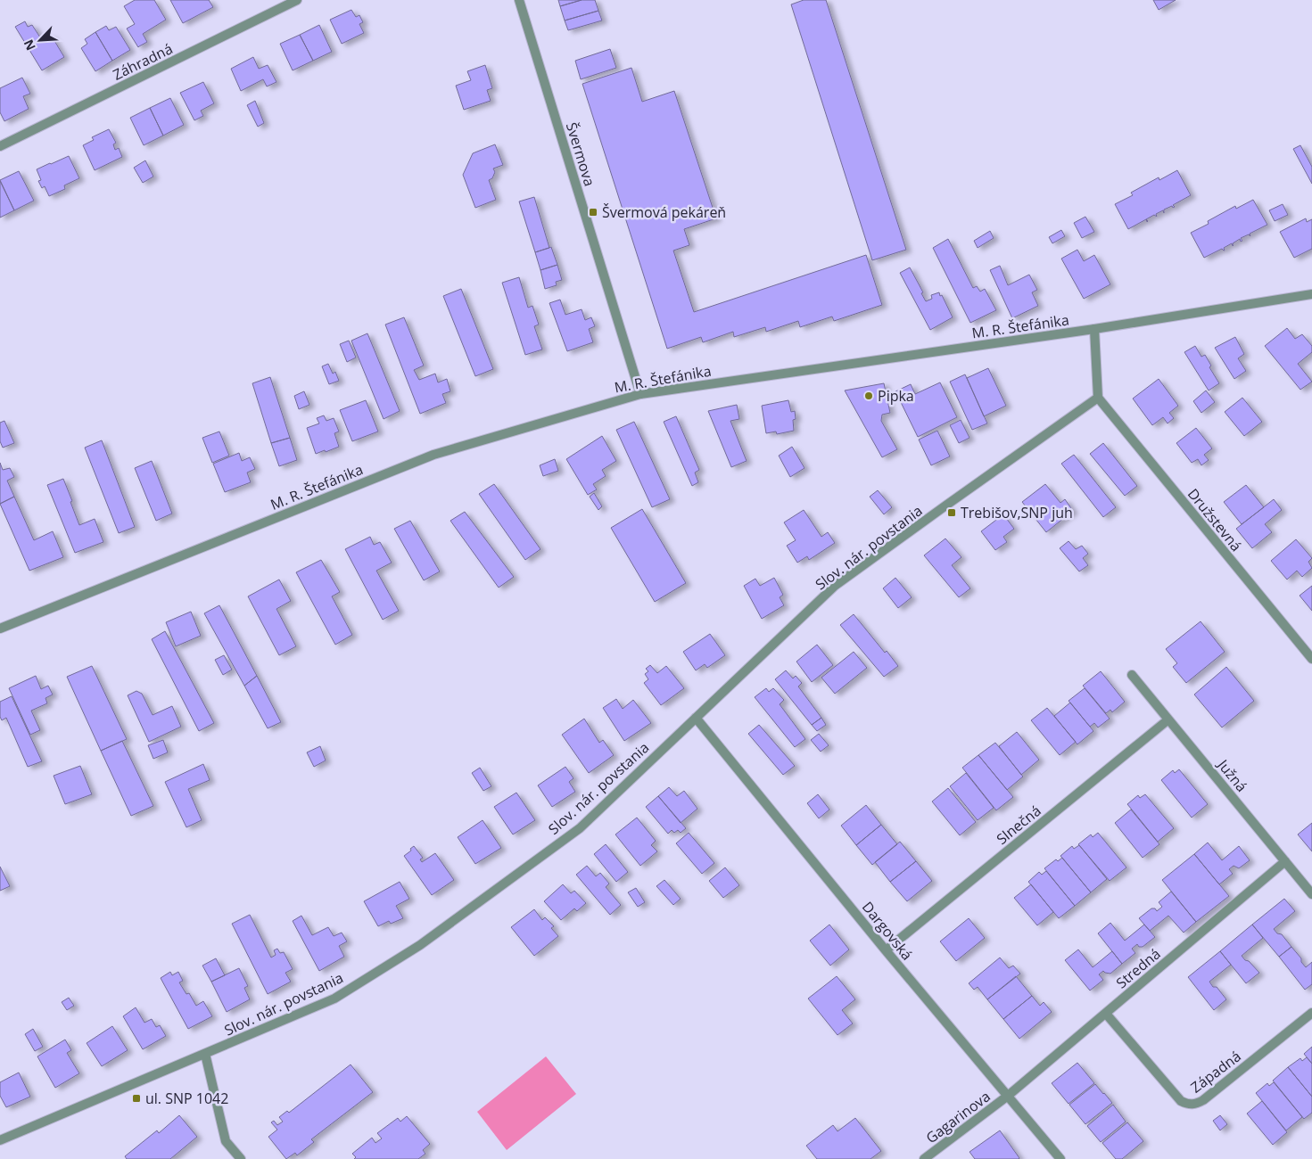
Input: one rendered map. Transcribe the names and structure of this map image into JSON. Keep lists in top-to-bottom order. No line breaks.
{"streets":{"street":["Záhradná","Švermova","M. R. Štefánika","Družstevná","Slov. nár. povstania","Južná","Slnečná","Dargovská","Stredná","Západná","Gagarinova"]},"crossings":[["Švermova","M. R. Štefánika"],["Družstevná","Slov. nár. povstania"],["Slov. nár. povstania","Dargovská"],["Južná","Slnečná"],["Južná","Stredná"],["Slnečná","Dargovská"],["Dargovská","Stredná"],["Dargovská","Gagarinova"],["Stredná","Západná"],["Stredná","Gagarinova"]],"places":{"transit":["Švermová pekáreň","Trebišov,SNP juh","ul. SNP 1042"],"other":["Pipka"]},"north":"bottom left"}
